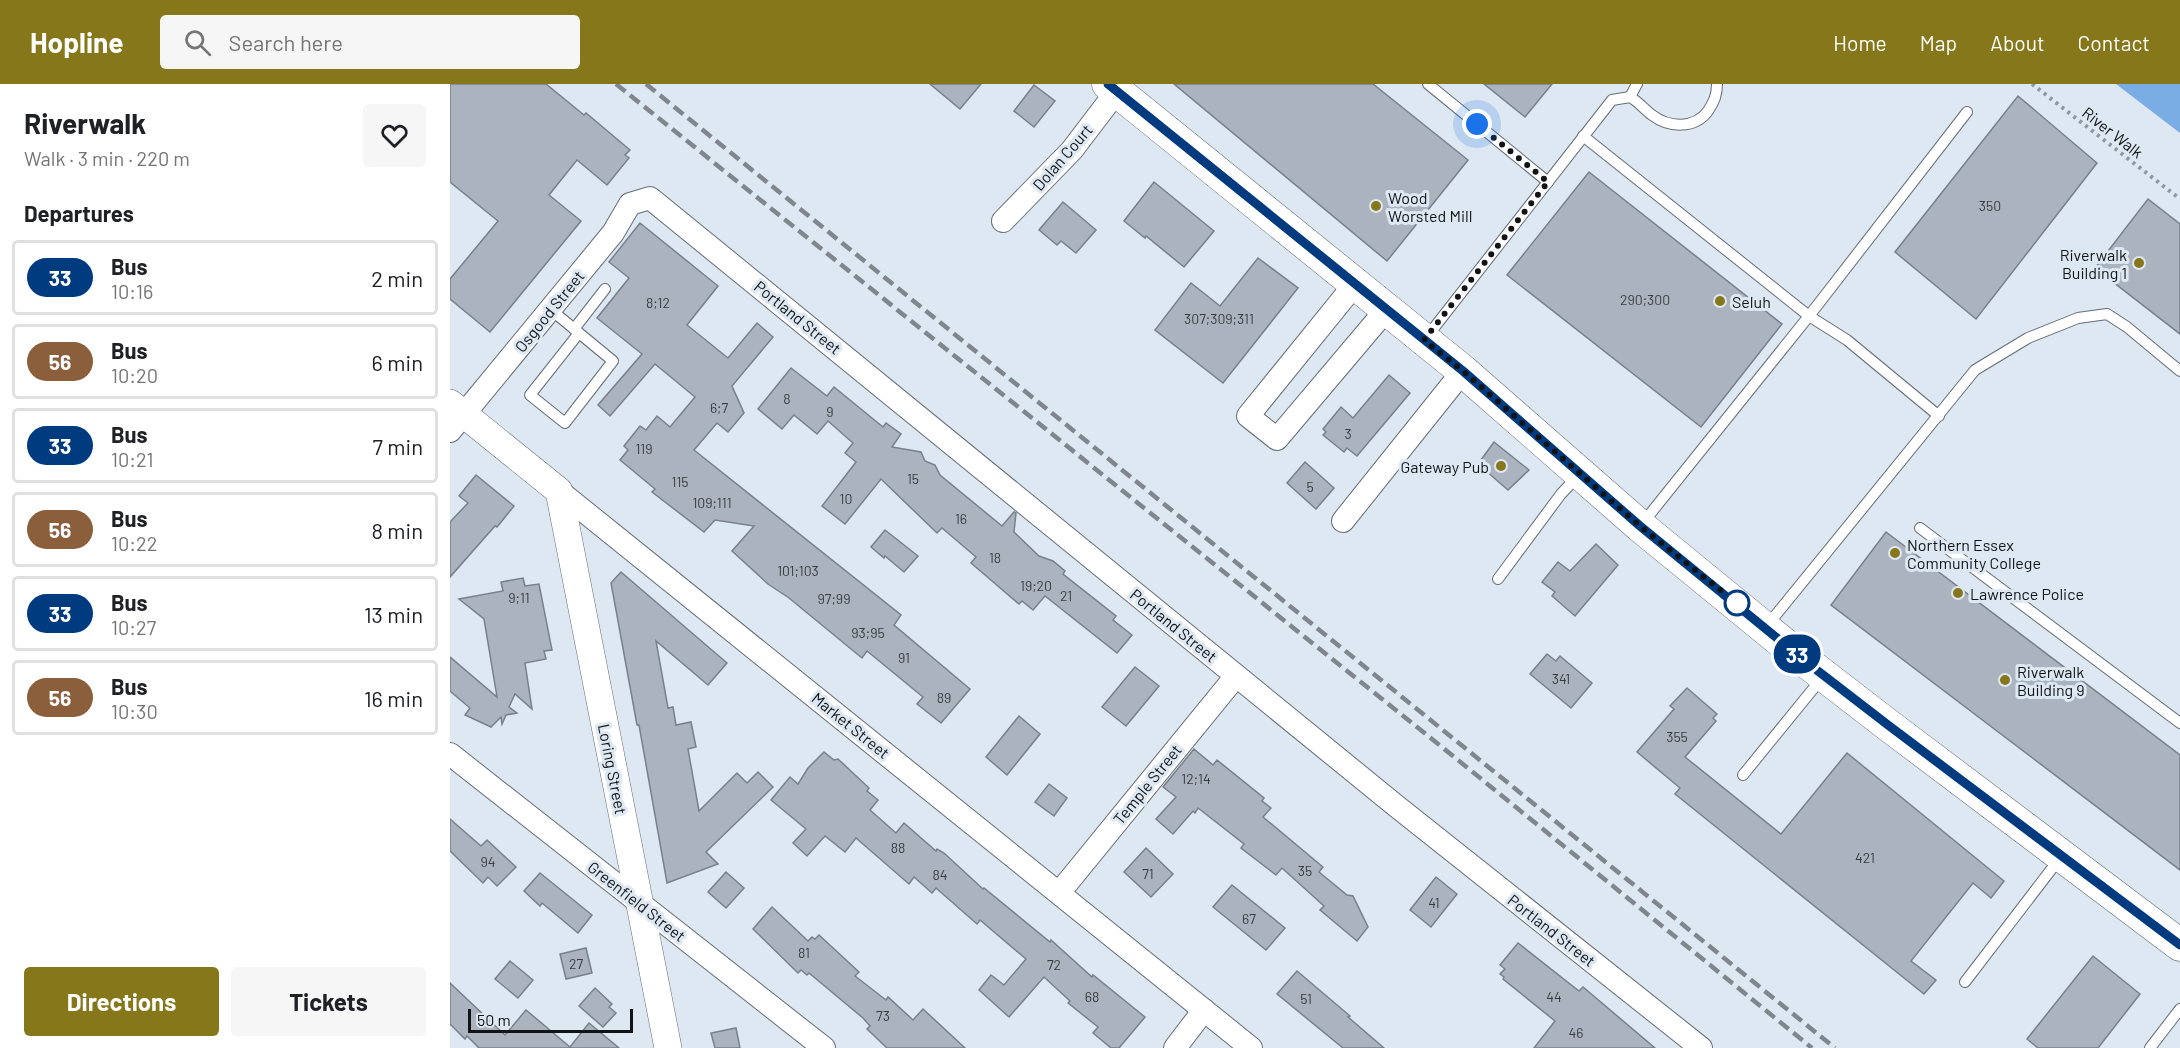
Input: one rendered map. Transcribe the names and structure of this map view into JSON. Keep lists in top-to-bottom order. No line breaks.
{"streets":{"street":["Dolan Court","Osgood Street","Portland Street","Market Street","Loring Street","Temple Street","Greenfield Street"],"path":["River Walk"]},"crossings":[["Osgood Street","Portland Street"],["Osgood Street","Market Street"],["Portland Street","Temple Street"],["Market Street","Loring Street"],["Market Street","Temple Street"],["Loring Street","Greenfield Street"]],"places":["Wood Worsted Mill","Riverwalk Building 1","Seluh","Gateway Pub","Northern Essex Community College","Lawrence Police","Riverwalk Building 9"],"lines":["bus line 33"],"house_numbers":["350","290;300","8;12","307;309;311","8","6;7","9","3","119","15","115","5","10","109;111","16","18","101;103","19;20","21","9;11","97;99","93;95","91","341","89","355","12;14","88","421","94","35","71","84","41","67","81","27","72","68","44","51","73","46"],"scale_bar":"50 m","page":{"header":"Hopline","search":"Search here","nav":["Home","Map","About","Contact"],"heading":[["Riverwalk","Walk · 3 min · 220 m"],"Departures"],"on_map":"33","list":[{"mark":"33","name":"Bus","note":"10:16","value":"2 min"},{"mark":"56","name":"Bus","note":"10:20","value":"6 min"},{"mark":"33","name":"Bus","note":"10:21","value":"7 min"},{"mark":"56","name":"Bus","note":"10:22","value":"8 min"},{"mark":"33","name":"Bus","note":"10:27","value":"13 min"},{"mark":"56","name":"Bus","note":"10:30","value":"16 min"}],"buttons":["Directions","Tickets"],"scale":"50 m"}}
